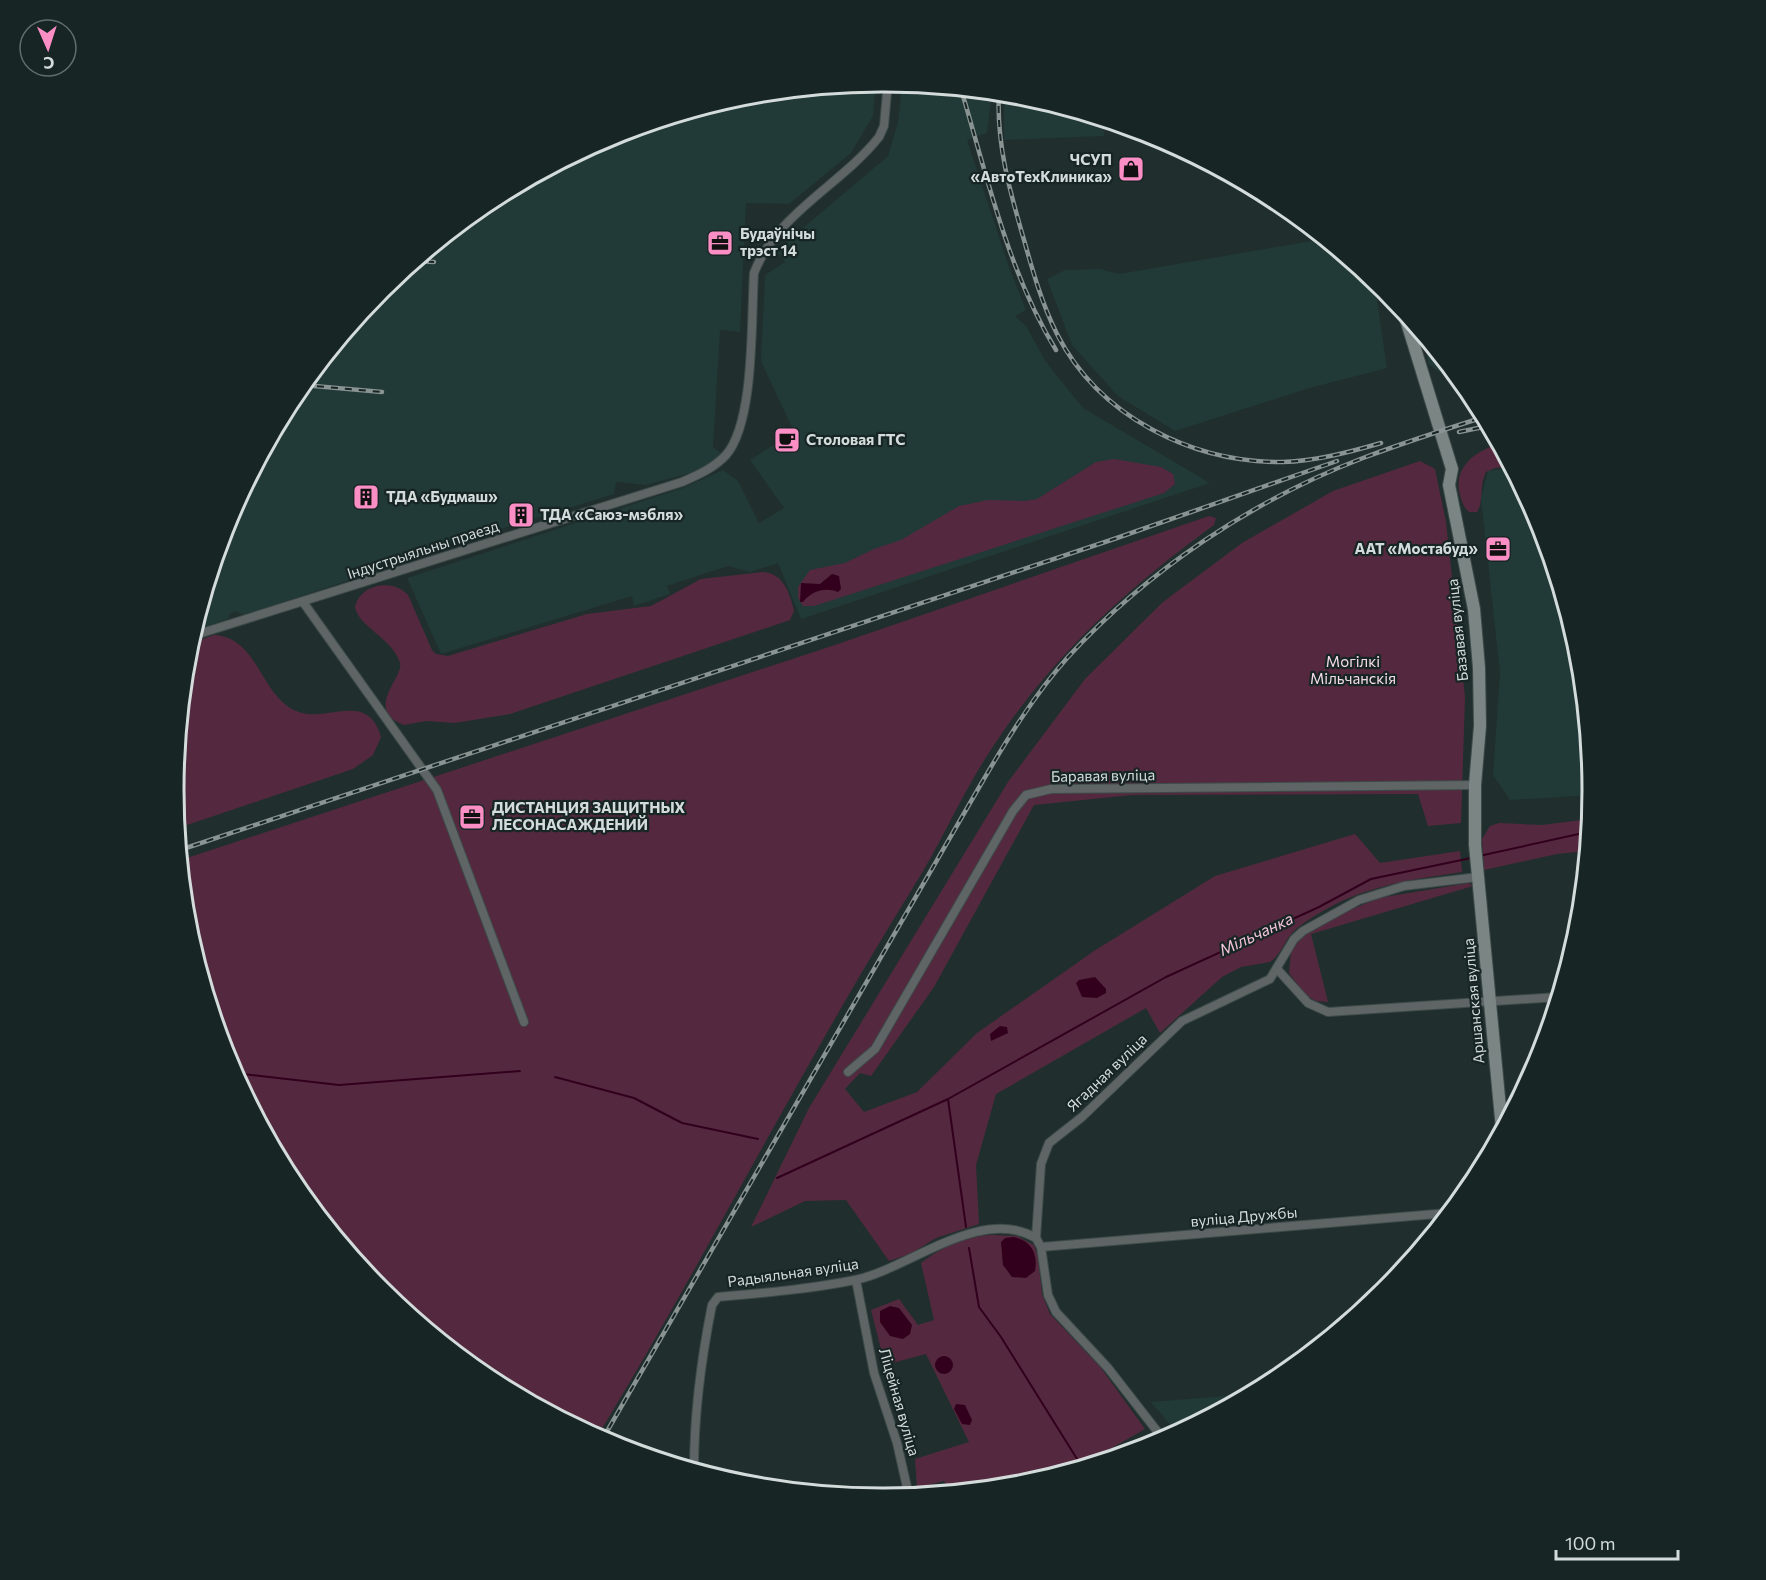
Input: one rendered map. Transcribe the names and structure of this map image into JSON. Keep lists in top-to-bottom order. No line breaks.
{"streets":{"street":["Індустрыяльны праезд","Базавая вуліца","Баравая вуліца","Аршанская вуліца","Ягадная вуліца","вуліца Дружбы","Радыяльная вуліца","Ліцейная вуліца"]},"crossings":[["Базавая вуліца","Баравая вуліца"],["Базавая вуліца","Аршанская вуліца"],["Аршанская вуліца","Ягадная вуліца"],["Ягадная вуліца","Радыяльная вуліца"],["Радыяльная вуліца","Ліцейная вуліца"]],"water":["Мільчанка"],"parks":["Могілкі Мільчанскія"],"places":{"shop":["ЧСУП «АвтоТехКлиника»"],"office":["Будаўнічы трэст 14","ААТ «Мостабуд»","ДИСТАНЦИЯ ЗАЩИТНЫХ ЛЕСОНАСАЖДЕНИЙ"],"cafe":["Столовая ГТС"],"building":["ТДА «Будмаш»","ТДА «Саюз-мэбля»"]},"scale_bar":"100 m","north":"bottom"}
